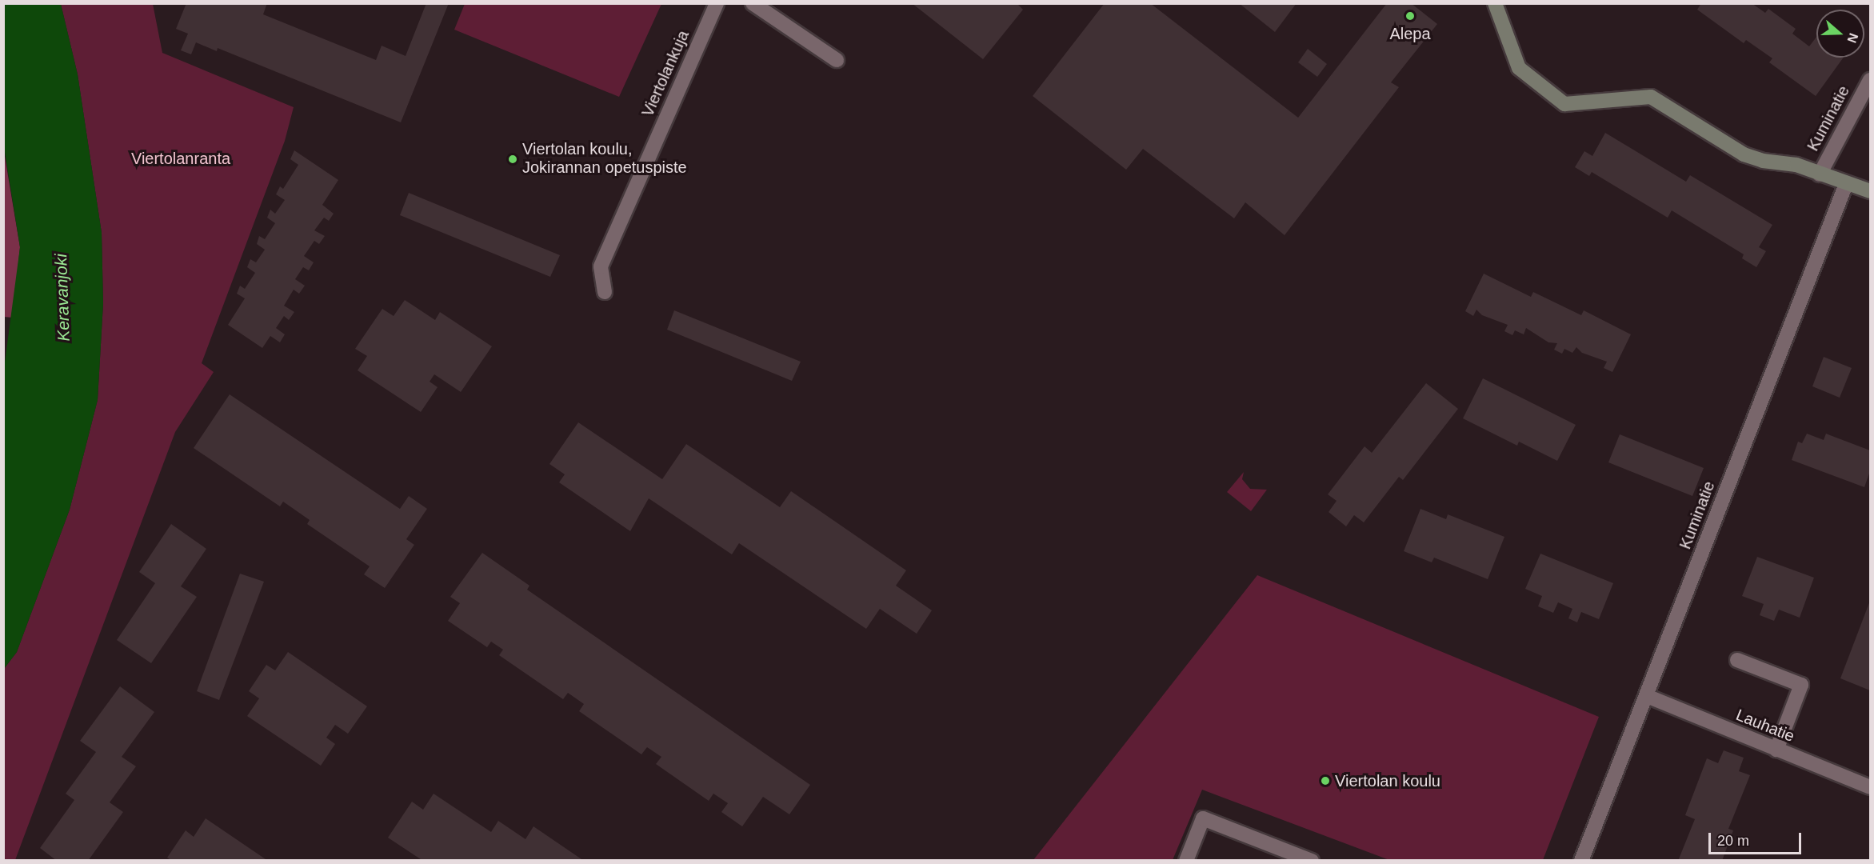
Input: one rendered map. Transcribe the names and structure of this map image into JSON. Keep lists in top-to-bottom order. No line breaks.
{"streets":{"street":["Viertolankuja","Kuminatie","Lauhatie"]},"crossings":[["Kuminatie","Lauhatie"]],"water":["Keravanjoki"],"parks":["Viertolanranta"],"places":["Alepa","Viertolan koulu, Jokirannan opetuspiste","Viertolan koulu"],"scale_bar":"20 m","north":"right"}
